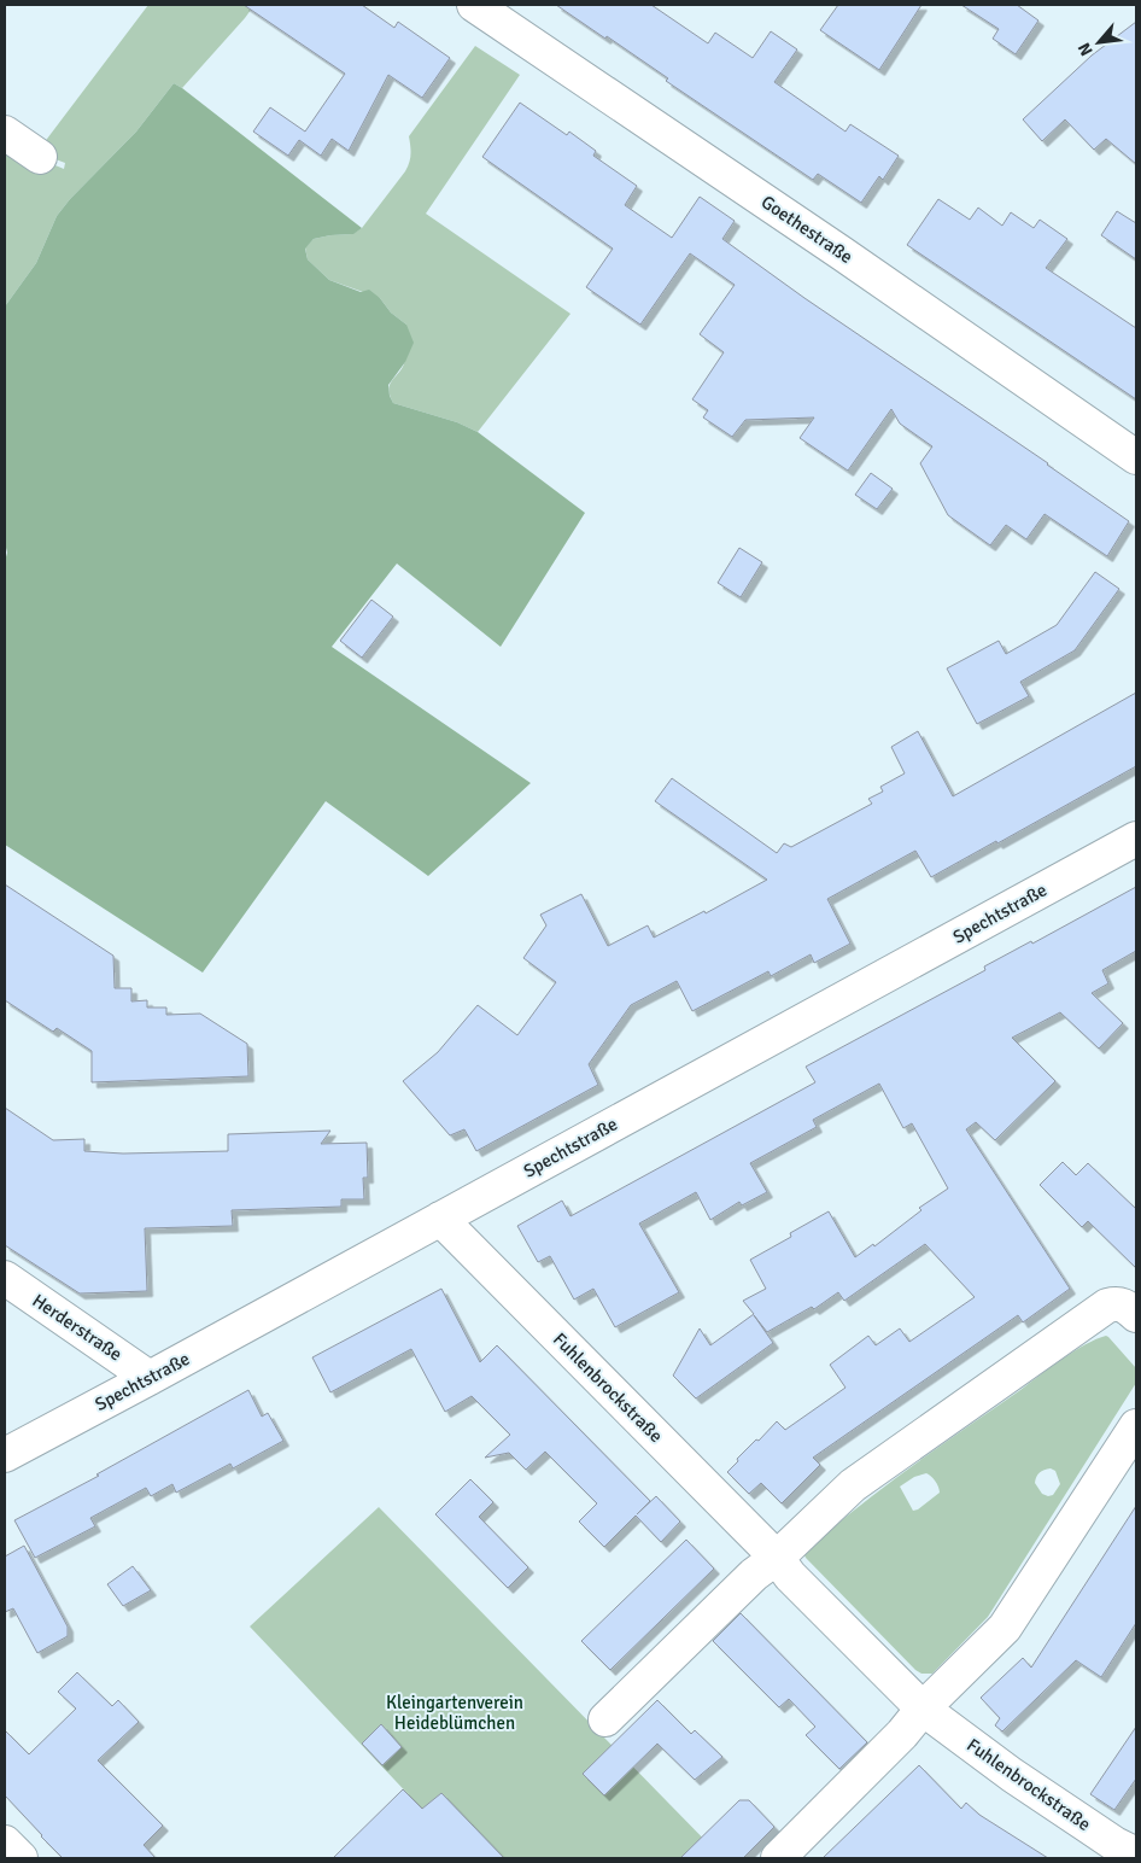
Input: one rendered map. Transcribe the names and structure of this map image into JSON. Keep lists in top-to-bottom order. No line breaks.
{"streets":{"street":["Goethestraße","Spechtstraße","Herderstraße","Fuhlenbrockstraße"]},"crossings":[["Spechtstraße","Herderstraße"],["Spechtstraße","Fuhlenbrockstraße"]],"parks":["Kleingartenverein Heideblümchen"],"north":"bottom left"}
